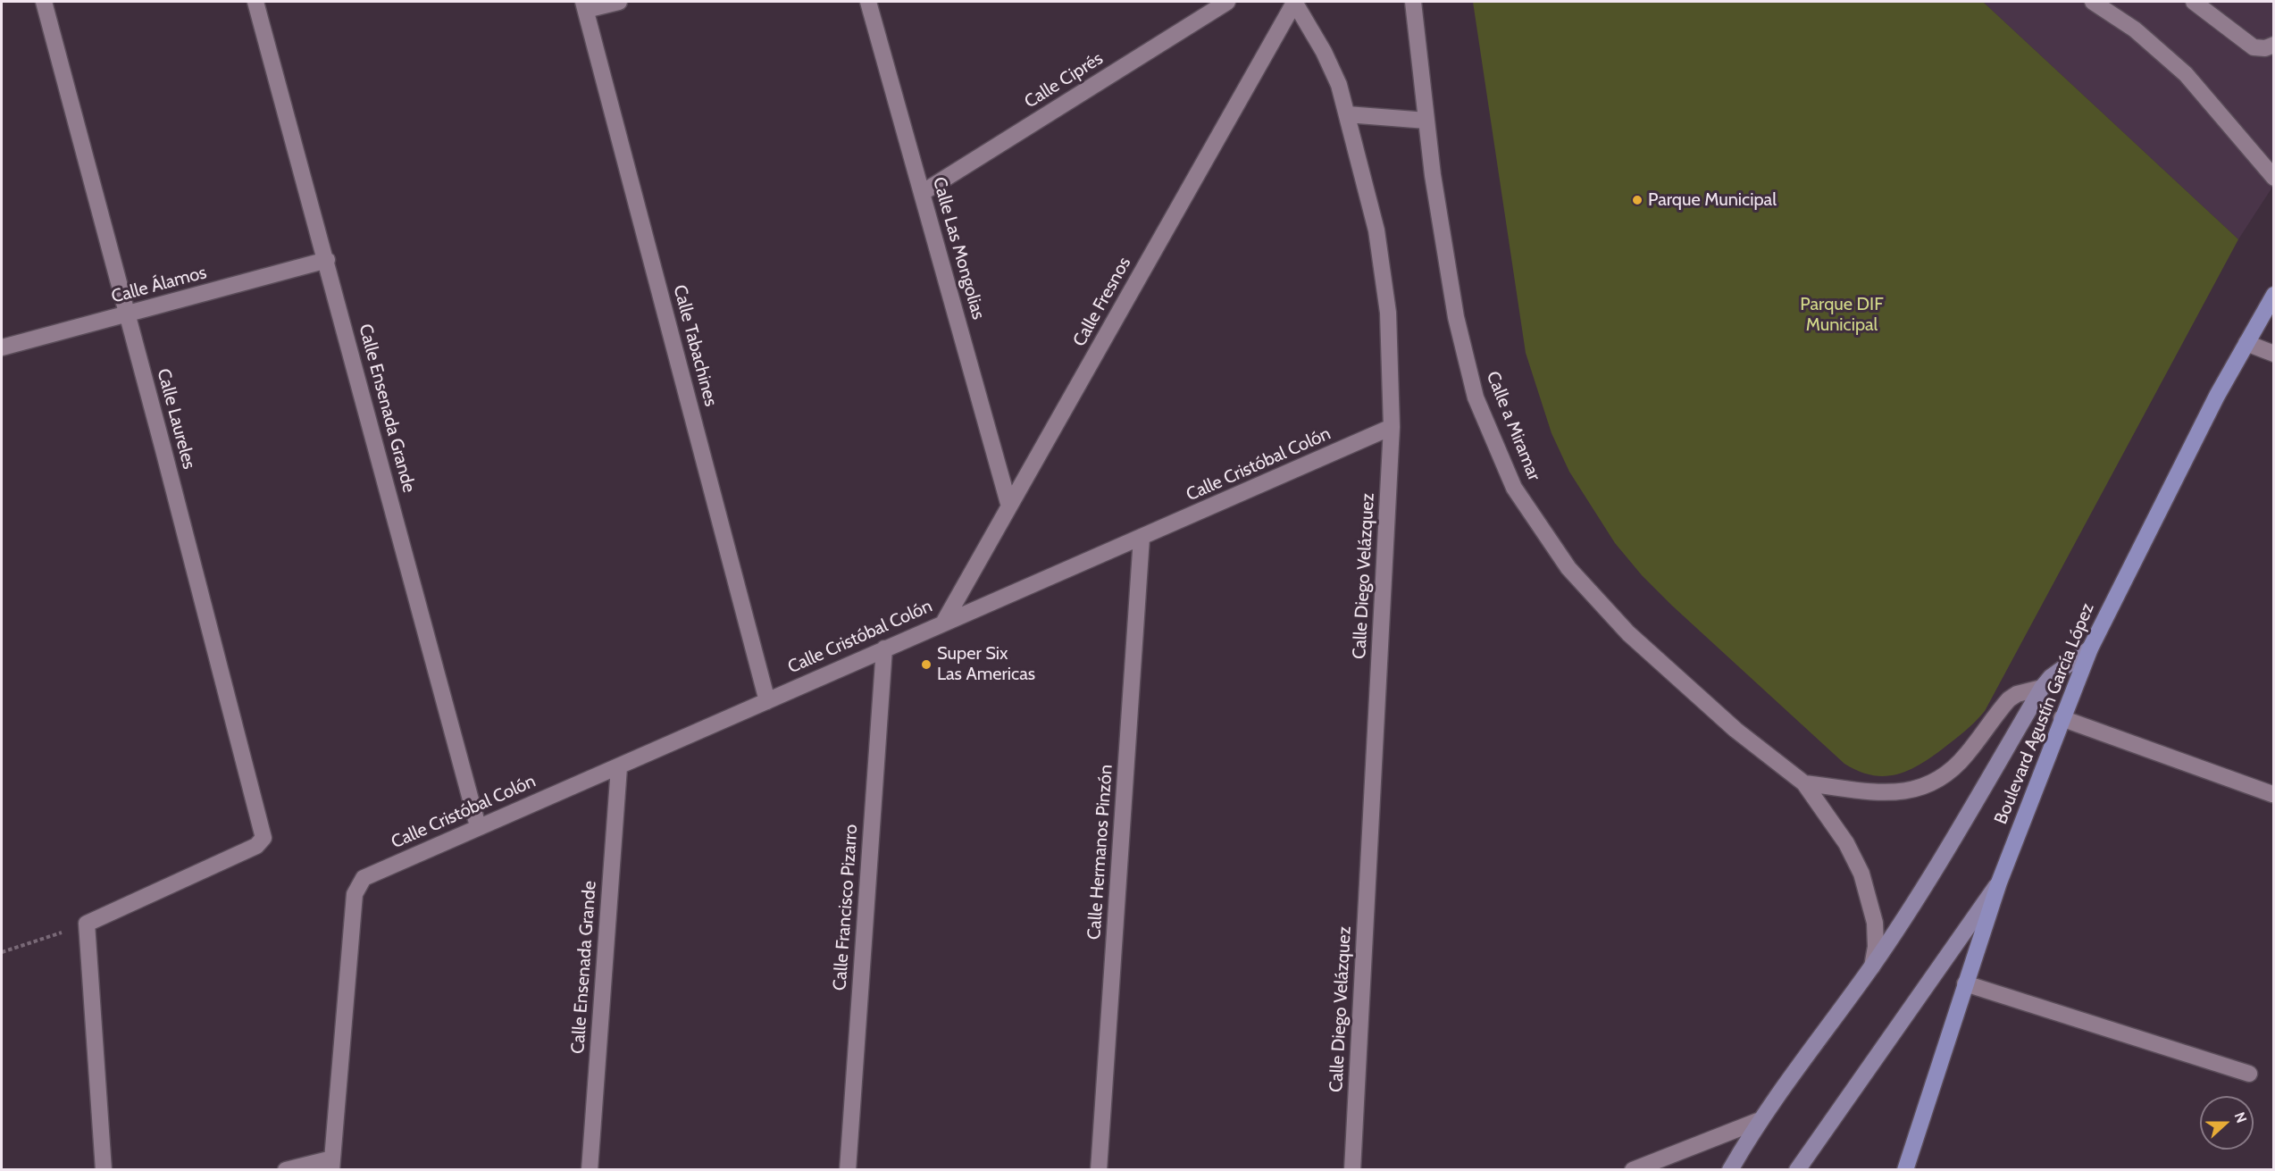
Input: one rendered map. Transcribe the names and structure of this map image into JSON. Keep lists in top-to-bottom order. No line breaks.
{"streets":{"main road":["Boulevard Agustín García López"],"street":["Calle Ciprés","Calle Las Mongolias","Calle Álamos","Calle Fresnos","Calle Tabachines","Calle Ensenada Grande","Calle Laureles","Calle a Miramar","Calle Cristóbal Colón","Calle Diego Velázquez","Calle Hermanos Pinzón","Calle Francisco Pizarro"]},"crossings":[["Calle Ciprés","Calle Las Mongolias"],["Calle Las Mongolias","Calle Fresnos"],["Calle Álamos","Calle Ensenada Grande"],["Calle Álamos","Calle Laureles"],["Calle Fresnos","Calle Cristóbal Colón"],["Calle Fresnos","Calle Diego Velázquez"],["Calle Tabachines","Calle Cristóbal Colón"],["Calle Ensenada Grande","Calle Cristóbal Colón"],["Calle Cristóbal Colón","Calle Diego Velázquez"],["Calle Cristóbal Colón","Calle Hermanos Pinzón"],["Calle Cristóbal Colón","Calle Francisco Pizarro"]],"parks":["Parque DIF Municipal"],"places":["Parque Municipal","Super Six Las Americas"],"north":"right"}
